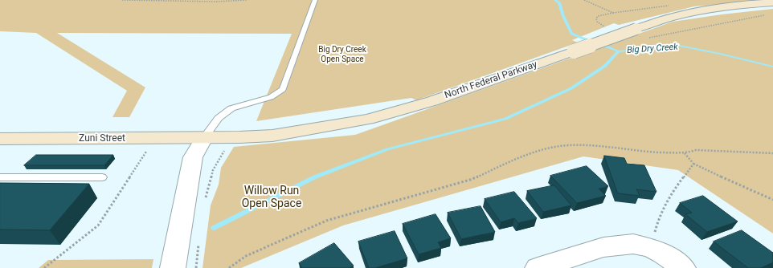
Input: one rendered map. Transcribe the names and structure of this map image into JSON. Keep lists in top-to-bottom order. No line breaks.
{"streets":{"main road":["North Federal Parkway","Zuni Street"]},"crossings":[["North Federal Parkway","Zuni Street"]],"water":["Big Dry Creek"],"parks":["Big Dry Creek Open Space","Willow Run Open Space"]}
